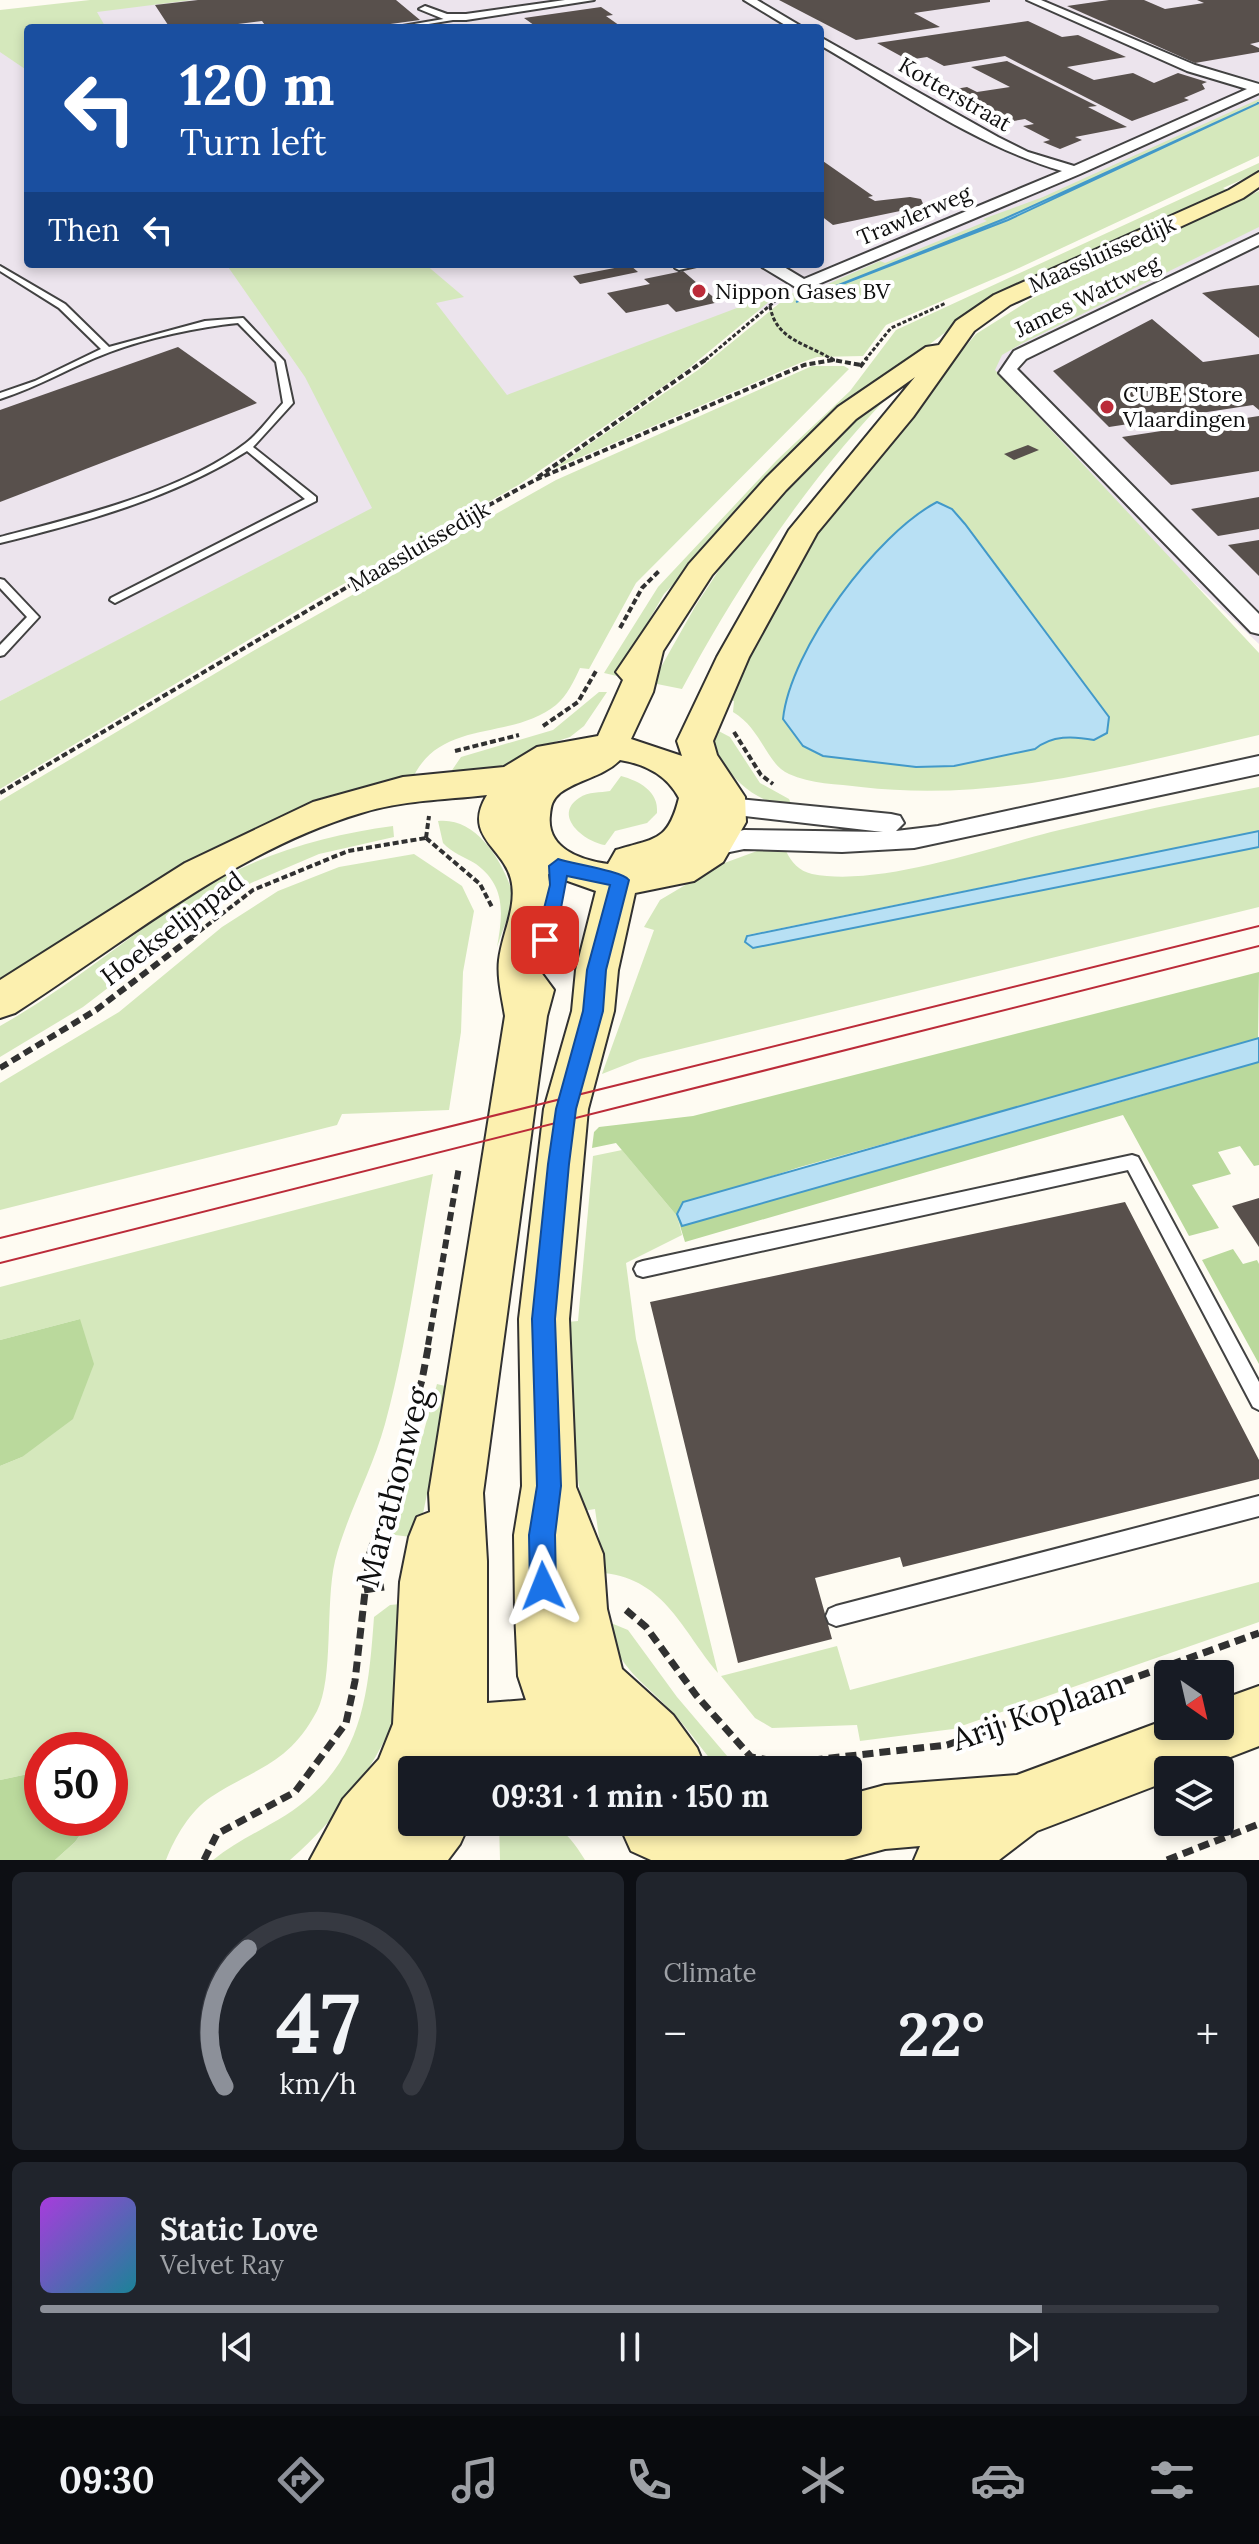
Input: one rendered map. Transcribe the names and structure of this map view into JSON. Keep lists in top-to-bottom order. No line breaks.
{"streets":{"street":["Kotterstraat","Trawlerweg","Maassluissedijk","James Wattweg","Marathonweg"],"path":["Hoekselijnpad","Arij Koplaan"]},"crossings":[["Kotterstraat","Trawlerweg"]],"places":["Nippon Gases BV","CUBE Store Vlaardingen"],"north":"bottom right","page":{"turn":["120 m","Turn left"],"then":"Then","limit":"50","trip":"09:31 · 1 min · 150 m","tile":"Climate","heat":["−","22°","+"],"song":["Static Love","Velvet Ray"],"tabs":"09:30","gauge":["47","km/h"]}}
